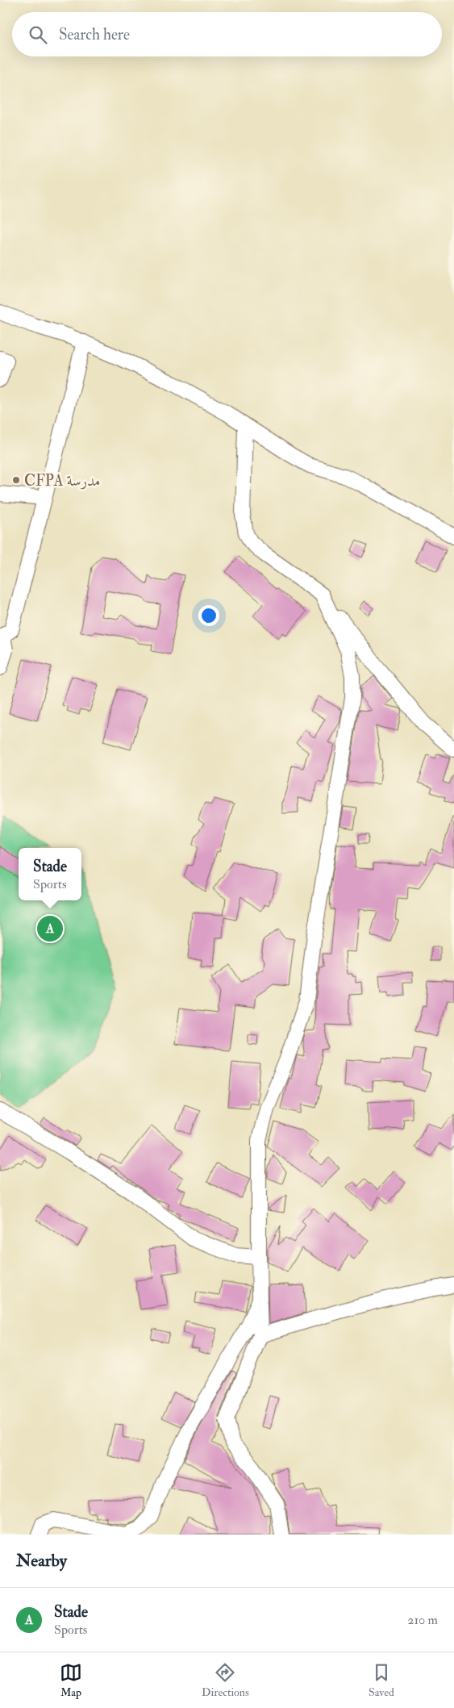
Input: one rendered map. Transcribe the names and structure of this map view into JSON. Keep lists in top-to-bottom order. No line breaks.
{"places":["CFPA مدرسة"],"page":{"search":"Search here","popup":["Stade","Sports"],"pins":"A","heading":"Nearby","list":[{"mark":"A","name":"Stade","note":"Sports","value":"210 m"}],"nav":["Map","Directions","Saved"]}}
